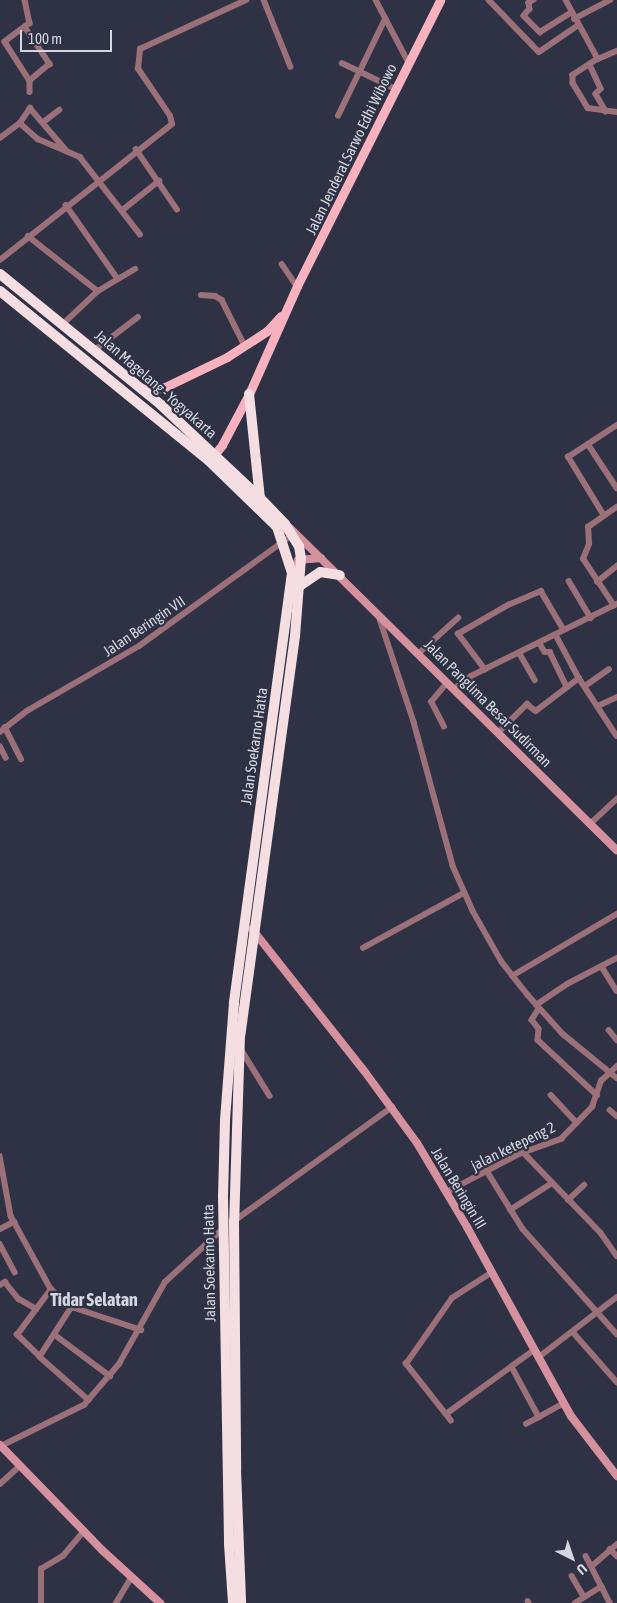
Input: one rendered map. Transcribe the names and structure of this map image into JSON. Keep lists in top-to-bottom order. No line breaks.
{"streets":{"highway":["Jalan Magelang - Yogyakarta","Jalan Soekarno Hatta"],"main road":["Jalan Jenderal Sarwo Edhi Wibowo"],"street":["Jalan Beringin VII","Jalan Panglima Besar Sudirman","jalan ketepeng 2","Jalan Beringin III"]},"crossings":[["Jalan Jenderal Sarwo Edhi Wibowo","Jalan Magelang - Yogyakarta"],["Jalan Soekarno Hatta","Jalan Beringin III"],["jalan ketepeng 2","Jalan Beringin III"]],"districts":["Tidar Selatan"],"scale_bar":"100 m","north":"bottom right"}
